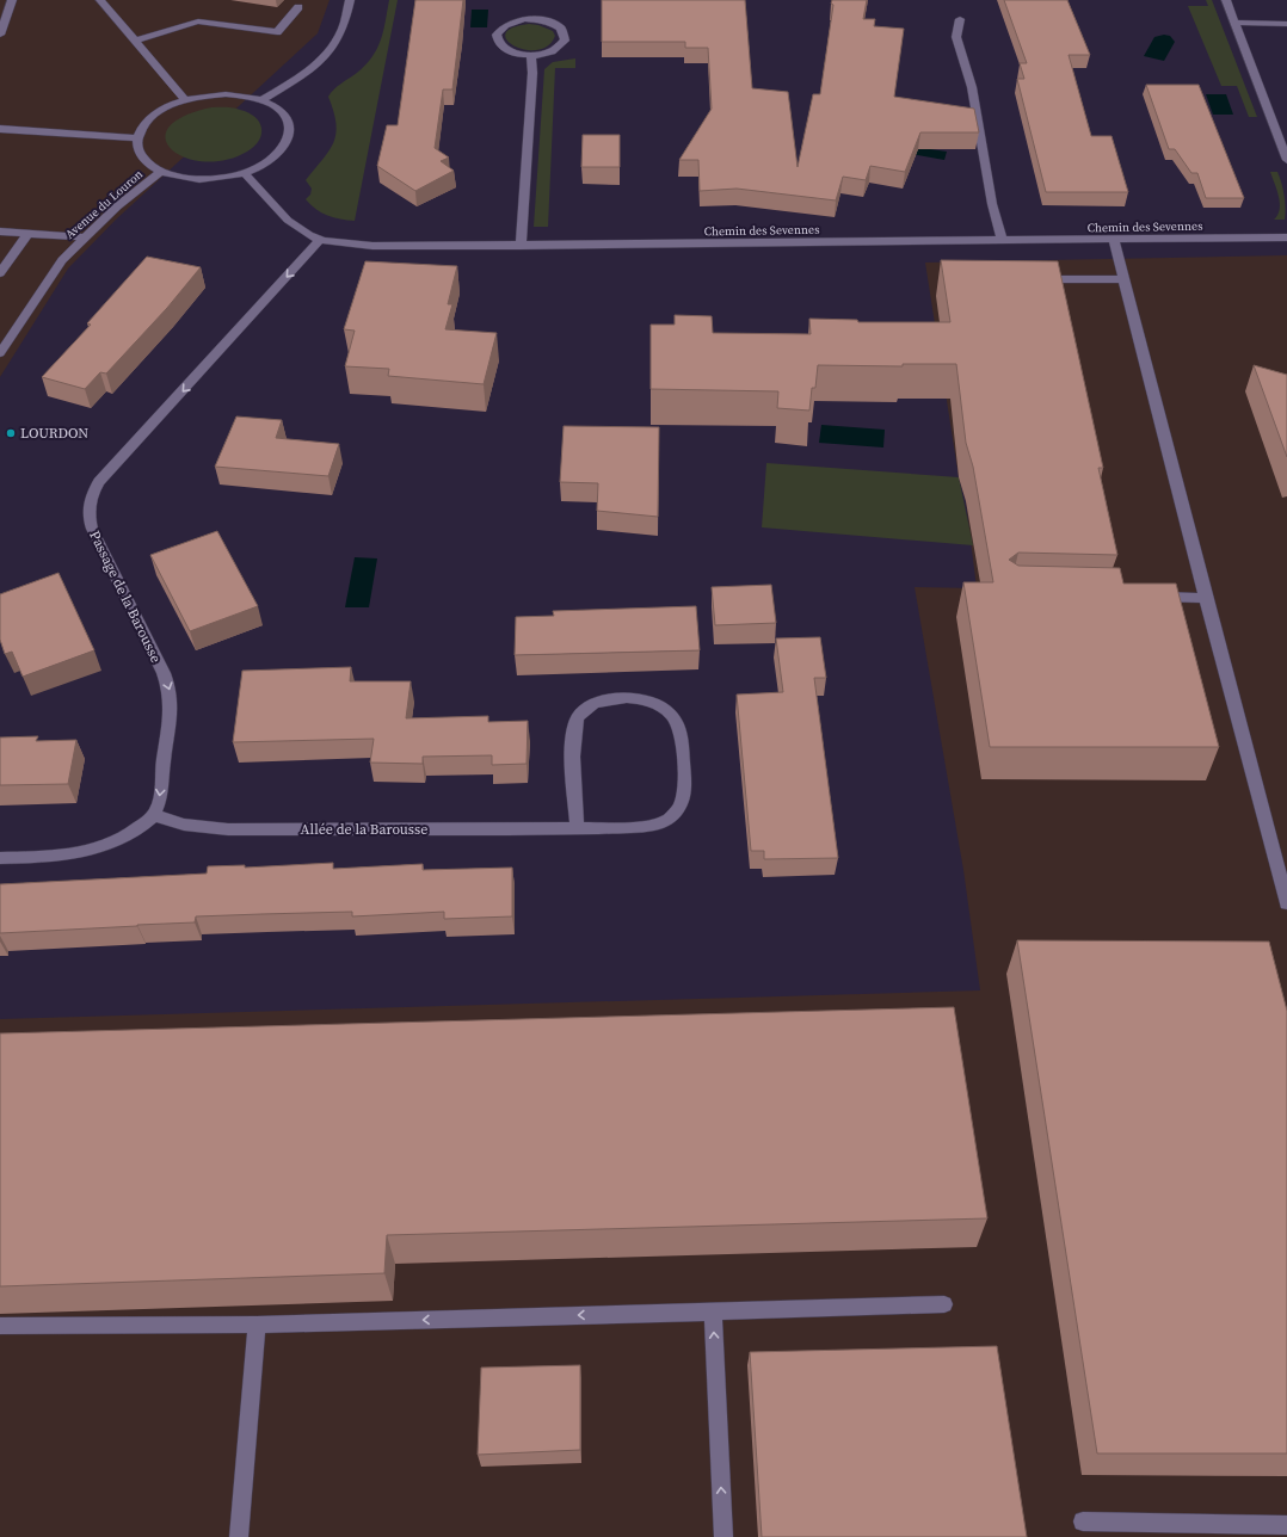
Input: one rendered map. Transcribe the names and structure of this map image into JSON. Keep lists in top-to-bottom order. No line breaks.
{"streets":{"street":["Avenue du Louron","Chemin des Sevennes","Passage de la Barousse","Allée de la Barousse"]},"crossings":[["Chemin des Sevennes","Passage de la Barousse"],["Passage de la Barousse","Allée de la Barousse"]],"one_way":["Passage de la Barousse"],"places":["LOURDON"]}
